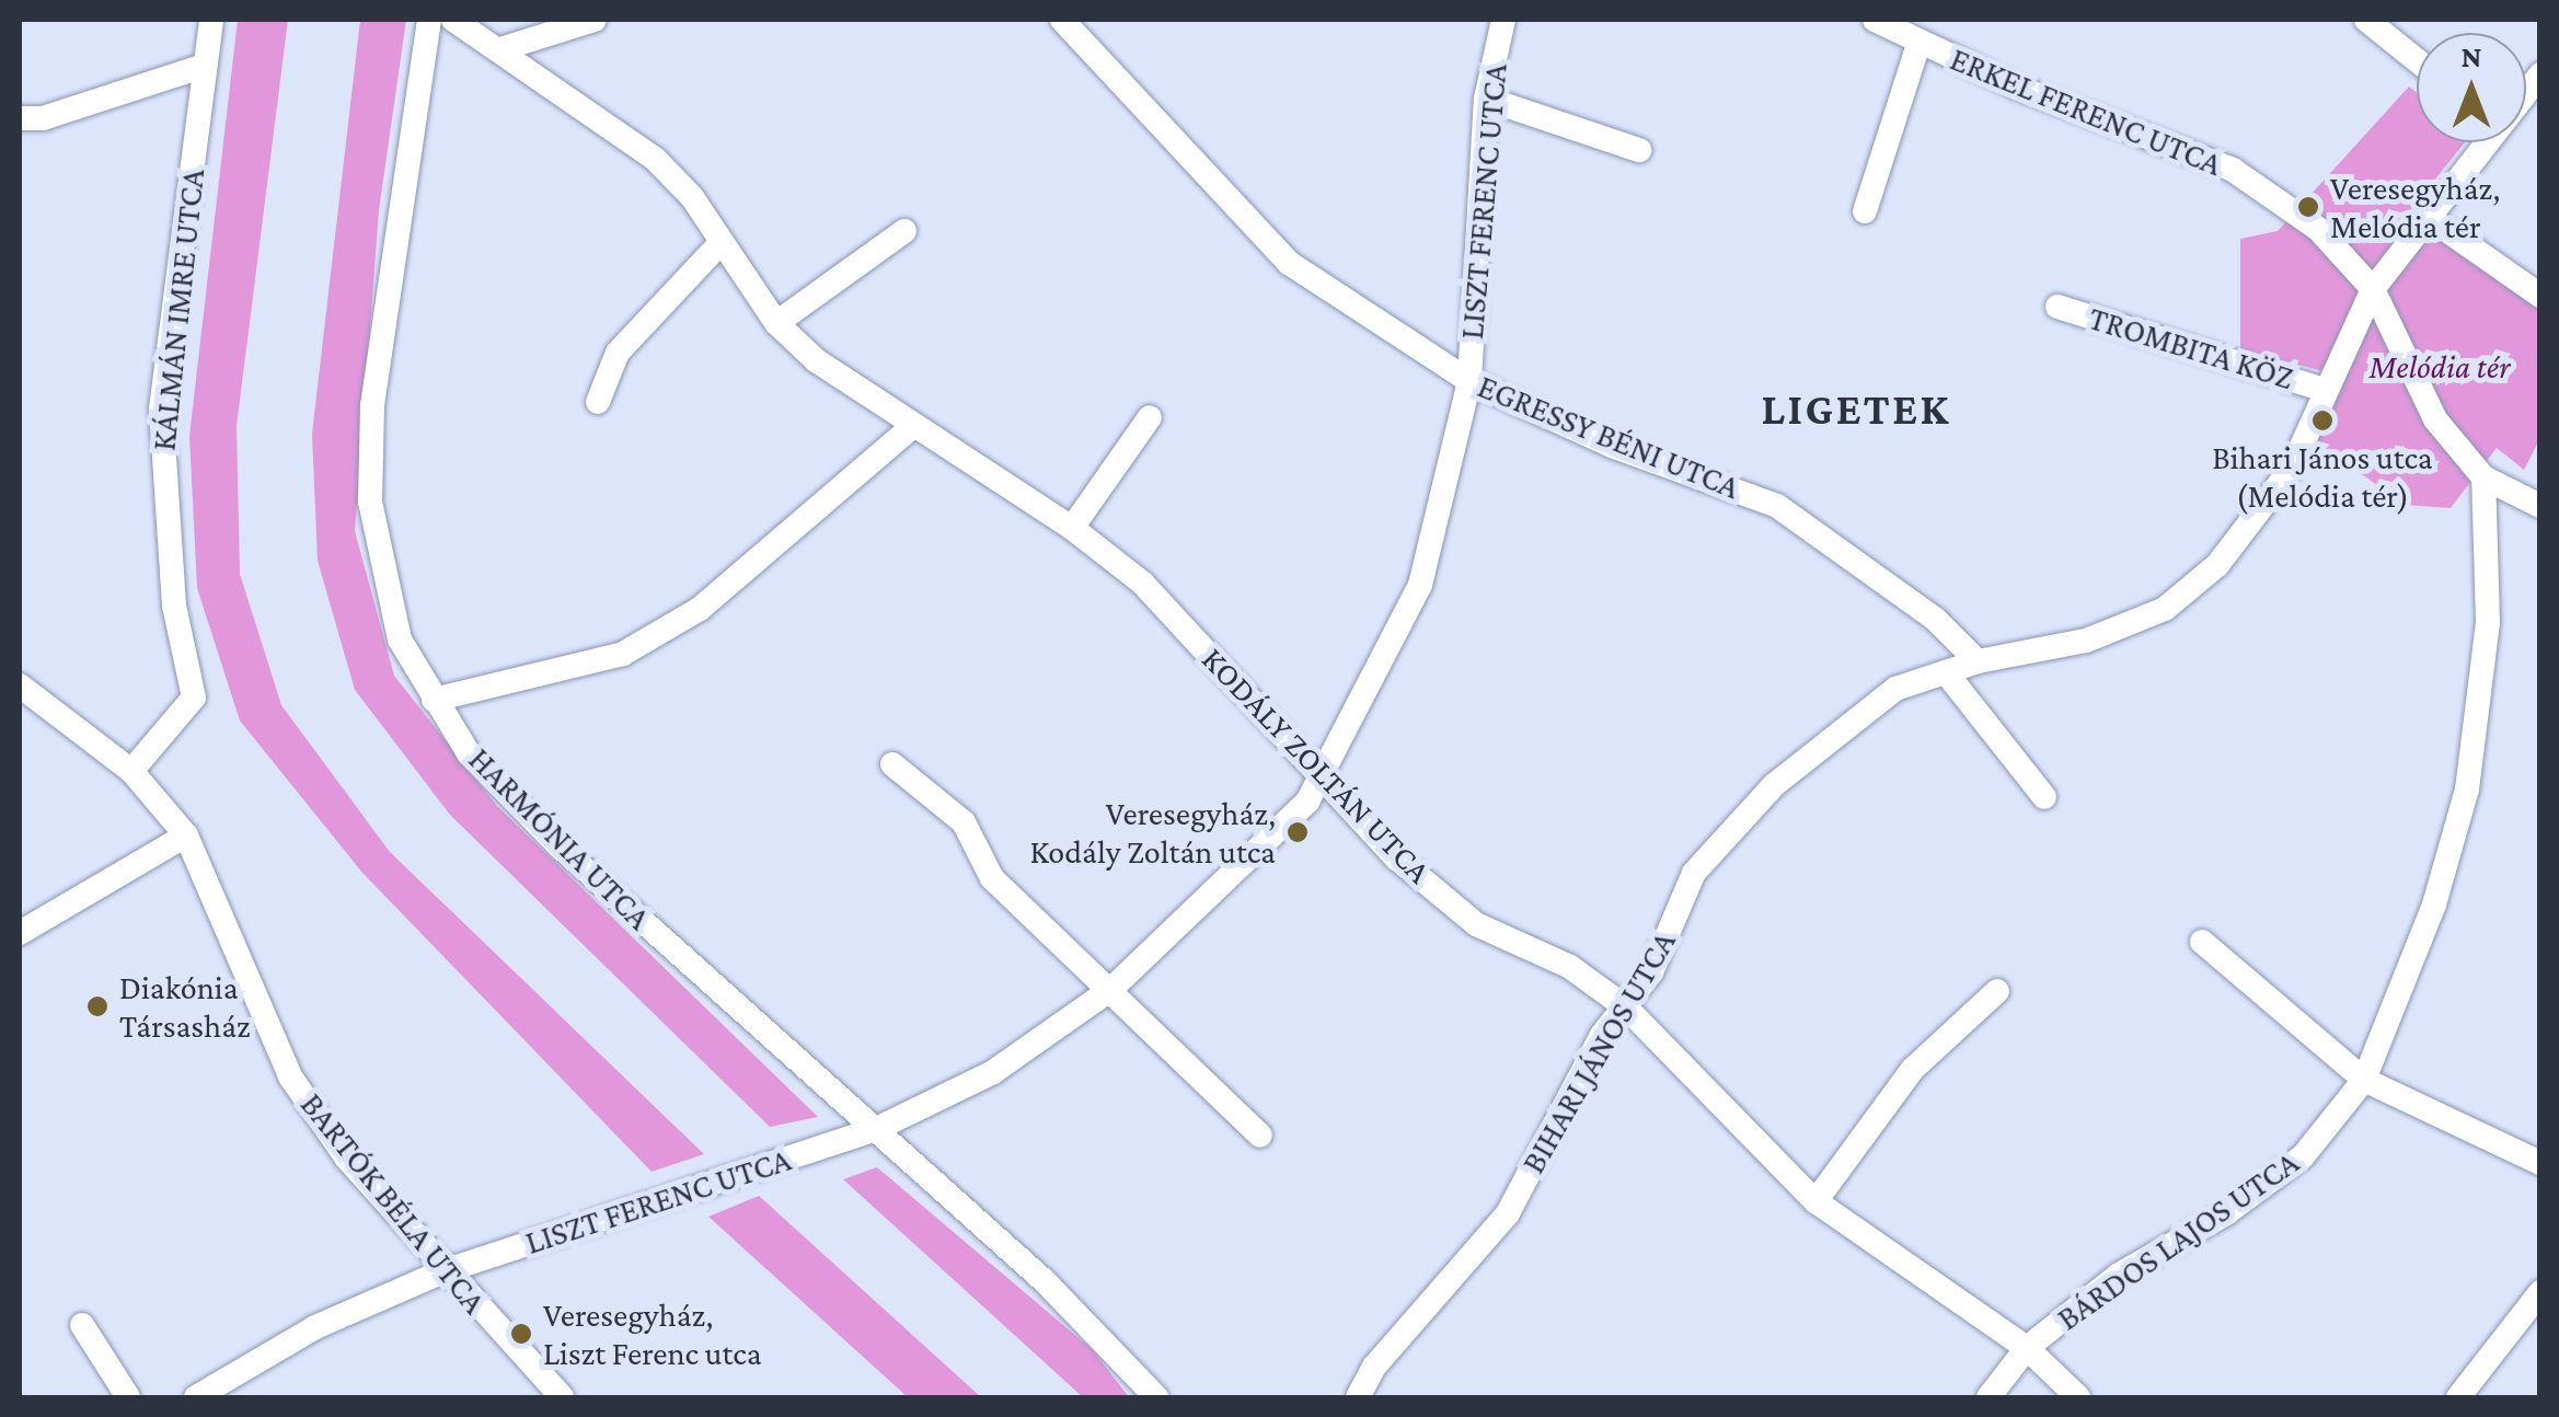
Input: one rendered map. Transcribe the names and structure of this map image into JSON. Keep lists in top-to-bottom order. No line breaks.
{"streets":{"street":["ERKEL FERENC UTCA","LISZT FERENC UTCA","KÁLMÁN IMRE UTCA","TROMBITA KÖZ","EGRESSY BÉNI UTCA","KODÁLY ZOLTÁN UTCA","HARMÓNIA UTCA","BIHARI JÁNOS UTCA","BARTÓK BÉLA UTCA","BÁRDOS LAJOS UTCA"]},"crossings":[["ERKEL FERENC UTCA","BIHARI JÁNOS UTCA"],["ERKEL FERENC UTCA","BÁRDOS LAJOS UTCA"],["LISZT FERENC UTCA","EGRESSY BÉNI UTCA"],["LISZT FERENC UTCA","KODÁLY ZOLTÁN UTCA"],["LISZT FERENC UTCA","HARMÓNIA UTCA"],["LISZT FERENC UTCA","BARTÓK BÉLA UTCA"],["KÁLMÁN IMRE UTCA","BARTÓK BÉLA UTCA"],["TROMBITA KÖZ","BIHARI JÁNOS UTCA"],["EGRESSY BÉNI UTCA","BIHARI JÁNOS UTCA"],["KODÁLY ZOLTÁN UTCA","BIHARI JÁNOS UTCA"],["KODÁLY ZOLTÁN UTCA","BÁRDOS LAJOS UTCA"]],"districts":["LIGETEK"],"parks":["Melódia tér"],"places":["Veresegyház, Melódia tér","Bihari János utca (Melódia tér)","Veresegyház, Kodály Zoltán utca","Diakónia Társasház","Veresegyház, Liszt Ferenc utca"],"north":"top"}
